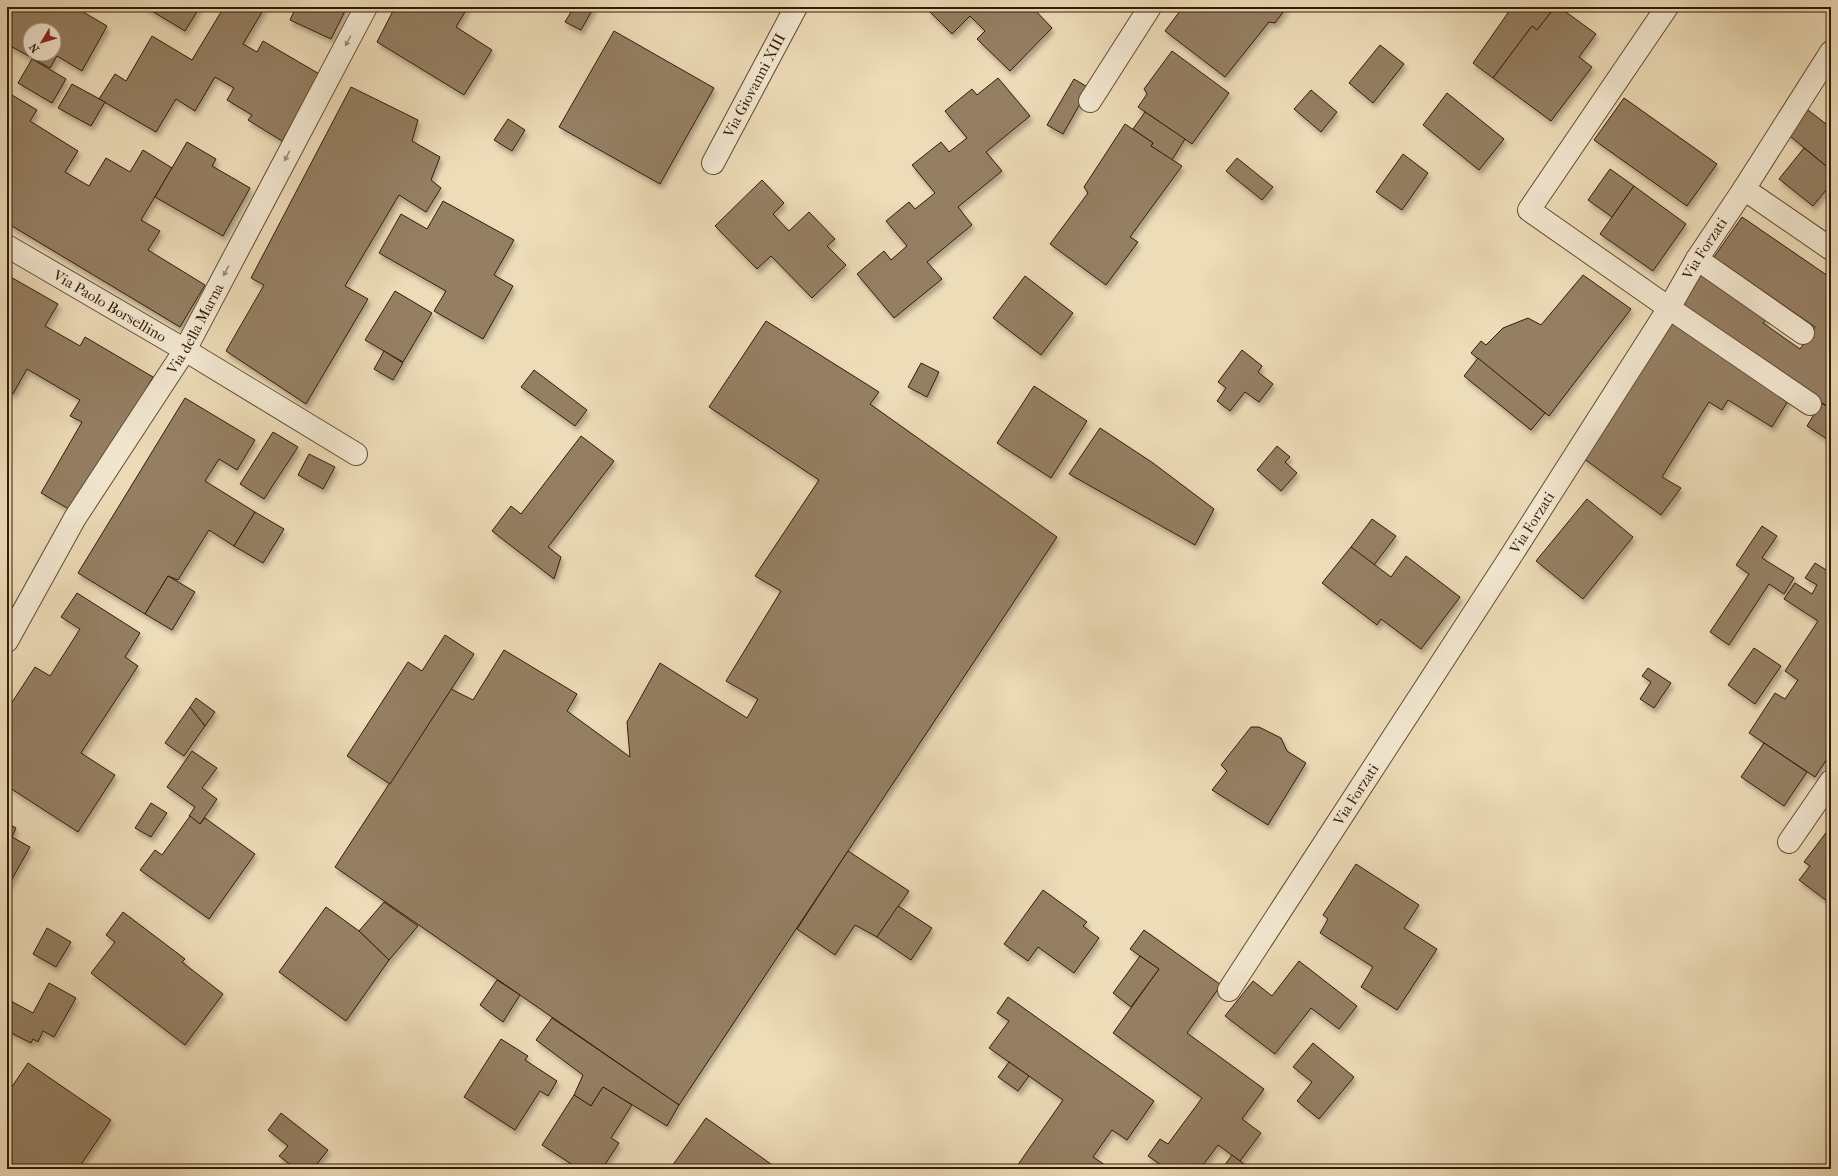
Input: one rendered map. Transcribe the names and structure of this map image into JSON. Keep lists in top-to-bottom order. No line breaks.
{"streets":{"street":["Via Giovanni XIII","Via Forzati","Via Paolo Borsellino","Via della Marna"]},"crossings":[["Via Paolo Borsellino","Via della Marna"]],"one_way":["Via della Marna"],"north":"bottom left"}
